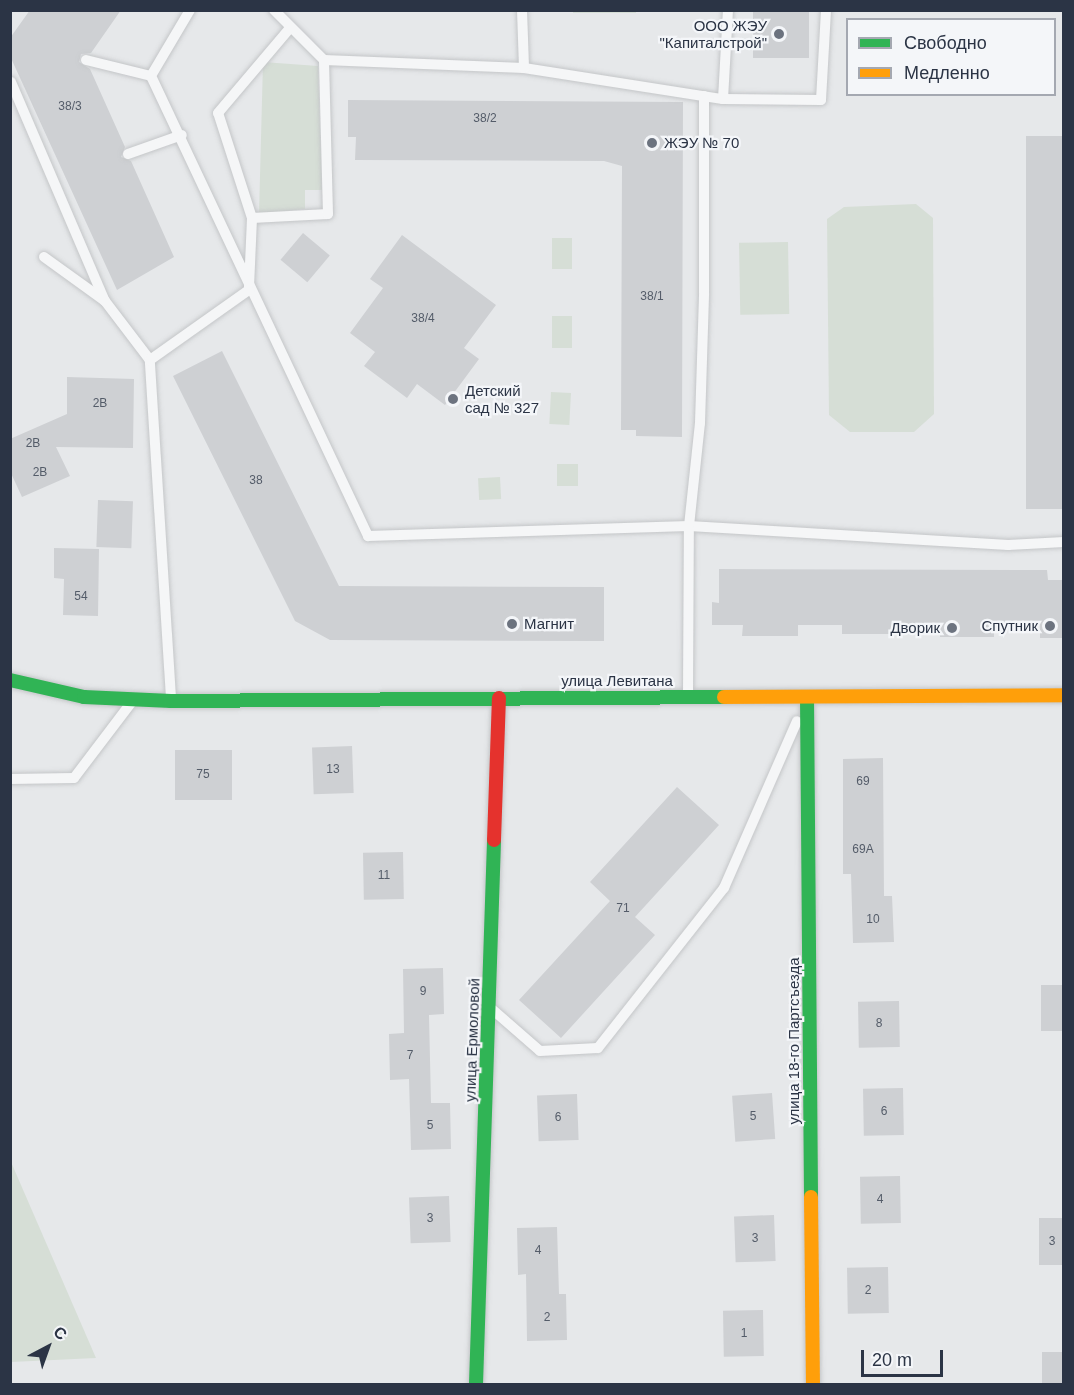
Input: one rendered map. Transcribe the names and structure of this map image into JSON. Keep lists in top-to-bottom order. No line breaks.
{"streets":{"street":["улица Левитана","улица Ермоловой","улица 18-го Партсъезда"]},"crossings":[["улица Левитана","улица Ермоловой"],["улица Левитана","улица 18-го Партсъезда"]],"places":["ООО ЖЭУ \"Капиталстрой\"","ЖЭУ № 70","Детский сад № 327","Магнит","Спутник","Дворик"],"house_numbers":["38/3","38/2","38/1","38/4","2В","2В","2В","38","54","13","75","69","69А","11","71","10","9","8","7","6","5","6","5","4","3","3","3","4","2","2","1"],"legend":["Свободно","Медленно"],"scale_bar":"20 m","north":"top right"}
